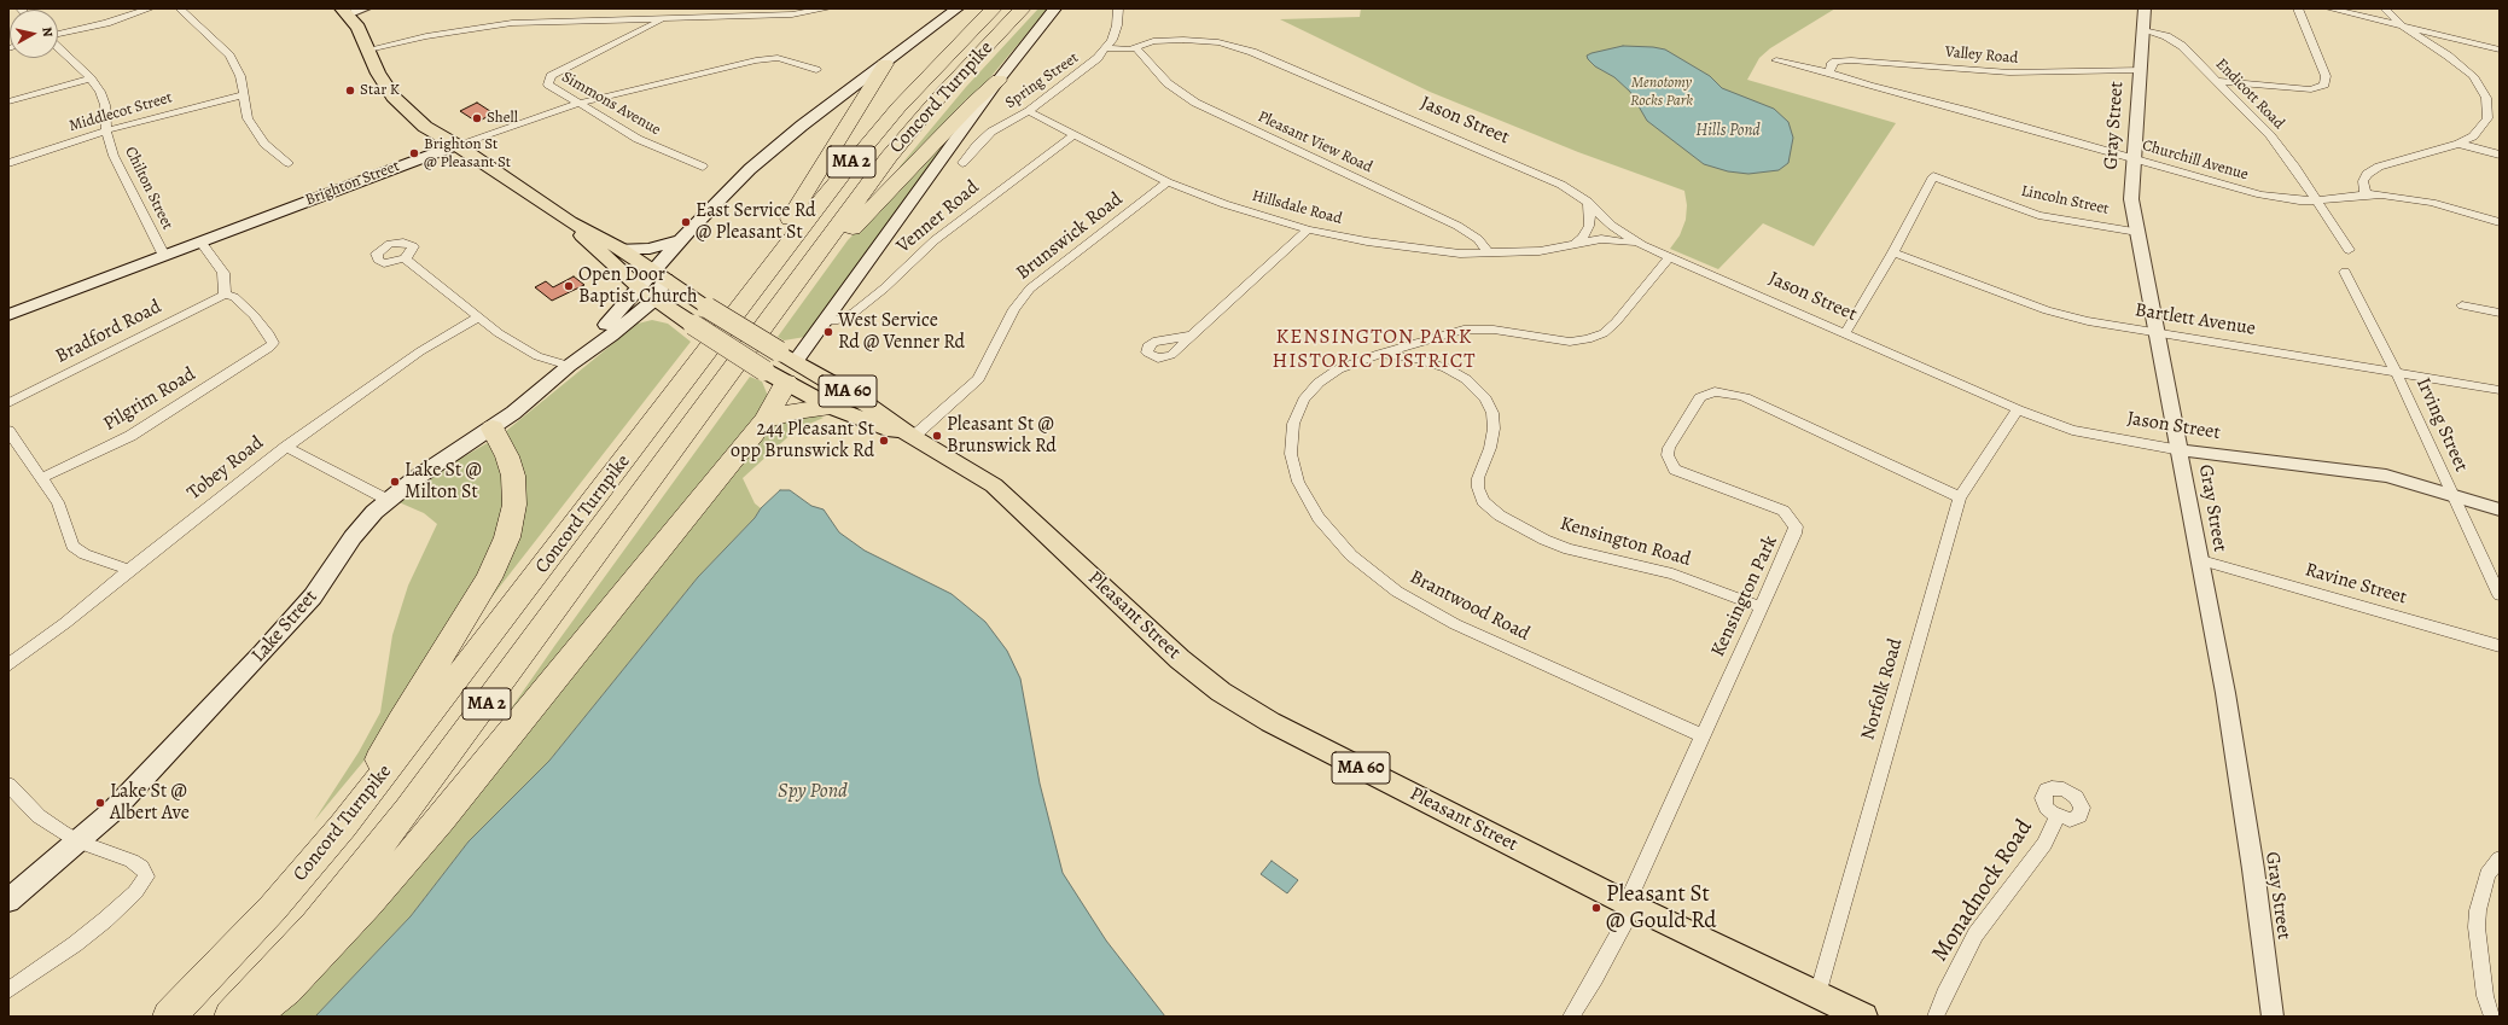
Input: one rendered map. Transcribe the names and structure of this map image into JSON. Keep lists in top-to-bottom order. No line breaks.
{"streets":{"highway":["Concord Turnpike","MA 2"],"main road":["Brighton Street","MA 60","Pleasant Street","Lake Street"],"street":["Valley Road","Spring Street","Endicott Road","Simmons Avenue","Middlecot Street","Jason Street","Gray Street","Pleasant View Road","Churchill Avenue","Chilton Street","Lincoln Street","Hillsdale Road","Venner Road","Brunswick Road","Bartlett Avenue","Bradford Road","Pilgrim Road","Irving Street","Tobey Road","Kensington Road","Ravine Street","Kensington Park","Brantwood Road","Norfolk Road","Monadnock Road"]},"crossings":[["Valley Road","Gray Street"],["Valley Road","Churchill Avenue"],["Spring Street","Jason Street"],["Spring Street","Hillsdale Road"],["Endicott Road","Gray Street"],["Endicott Road","Churchill Avenue"],["Concord Turnpike","Venner Road"],["Concord Turnpike","Pleasant Street"],["Simmons Avenue","Brighton Street"],["Middlecot Street","Chilton Street"],["Jason Street","Gray Street"],["Jason Street","Pleasant View Road"],["Jason Street","Hillsdale Road"],["Jason Street","Irving Street"],["Jason Street","Brantwood Road"],["Jason Street","Norfolk Road"],["Gray Street","Churchill Avenue"],["Gray Street","Lincoln Street"],["Gray Street","Bartlett Avenue"],["Gray Street","Ravine Street"],["Pleasant View Road","Hillsdale Road"],["Brighton Street","Chilton Street"],["Brighton Street","Pleasant Street"],["Lincoln Street","Bartlett Avenue"],["Hillsdale Road","Venner Road"],["Hillsdale Road","Brunswick Road"],["Brunswick Road","Pleasant Street"],["Bartlett Avenue","Irving Street"],["Bradford Road","Pilgrim Road"],["Kensington Road","Kensington Park"],["Kensington Road","Brantwood Road"],["Kensington Park","Brantwood Road"],["Kensington Park","Pleasant Street"],["Kensington Park","Norfolk Road"],["Pleasant Street","Lake Street"],["Pleasant Street","Norfolk Road"]],"districts":["KENSINGTON PARK HISTORIC DISTRICT"],"water":["Hills Pond","Spy Pond"],"parks":["Menotomy Rocks Park"],"places":["Star K","Shell","Brighton St @ Pleasant St","East Service Rd @ Pleasant St","Open Door Baptist Church","West Service Rd @ Venner Rd","Pleasant St @ Brunswick Rd","244 Pleasant St opp Brunswick Rd","Lake St @ Milton St","Lake St @ Albert Ave","Pleasant St @ Gould Rd"],"north":"right"}
